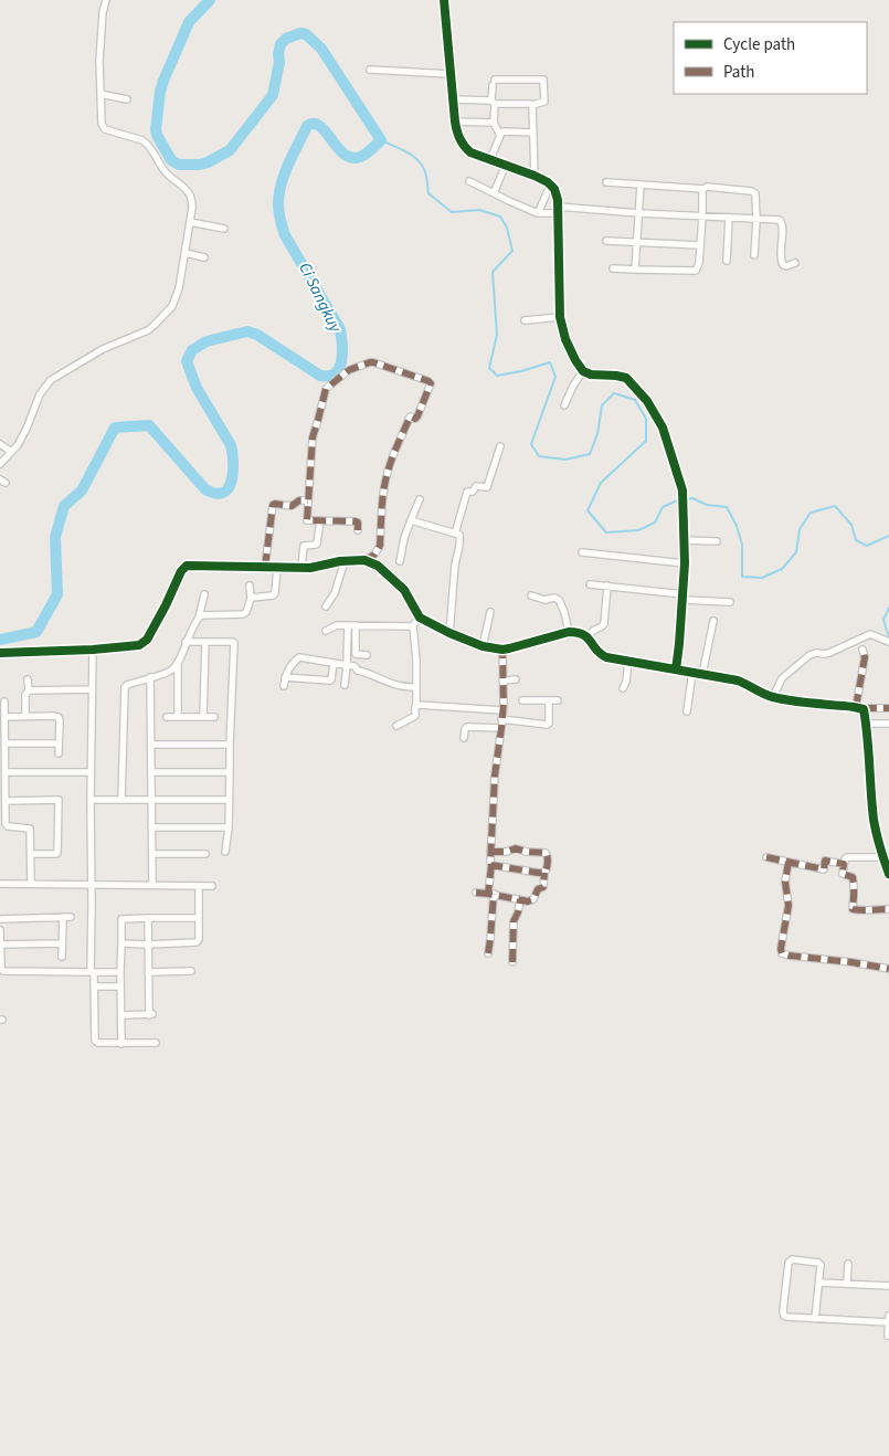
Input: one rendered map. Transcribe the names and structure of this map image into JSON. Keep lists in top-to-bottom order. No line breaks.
{"water":["Ci Sangkuy"],"legend":["Cycle path","Path"]}
